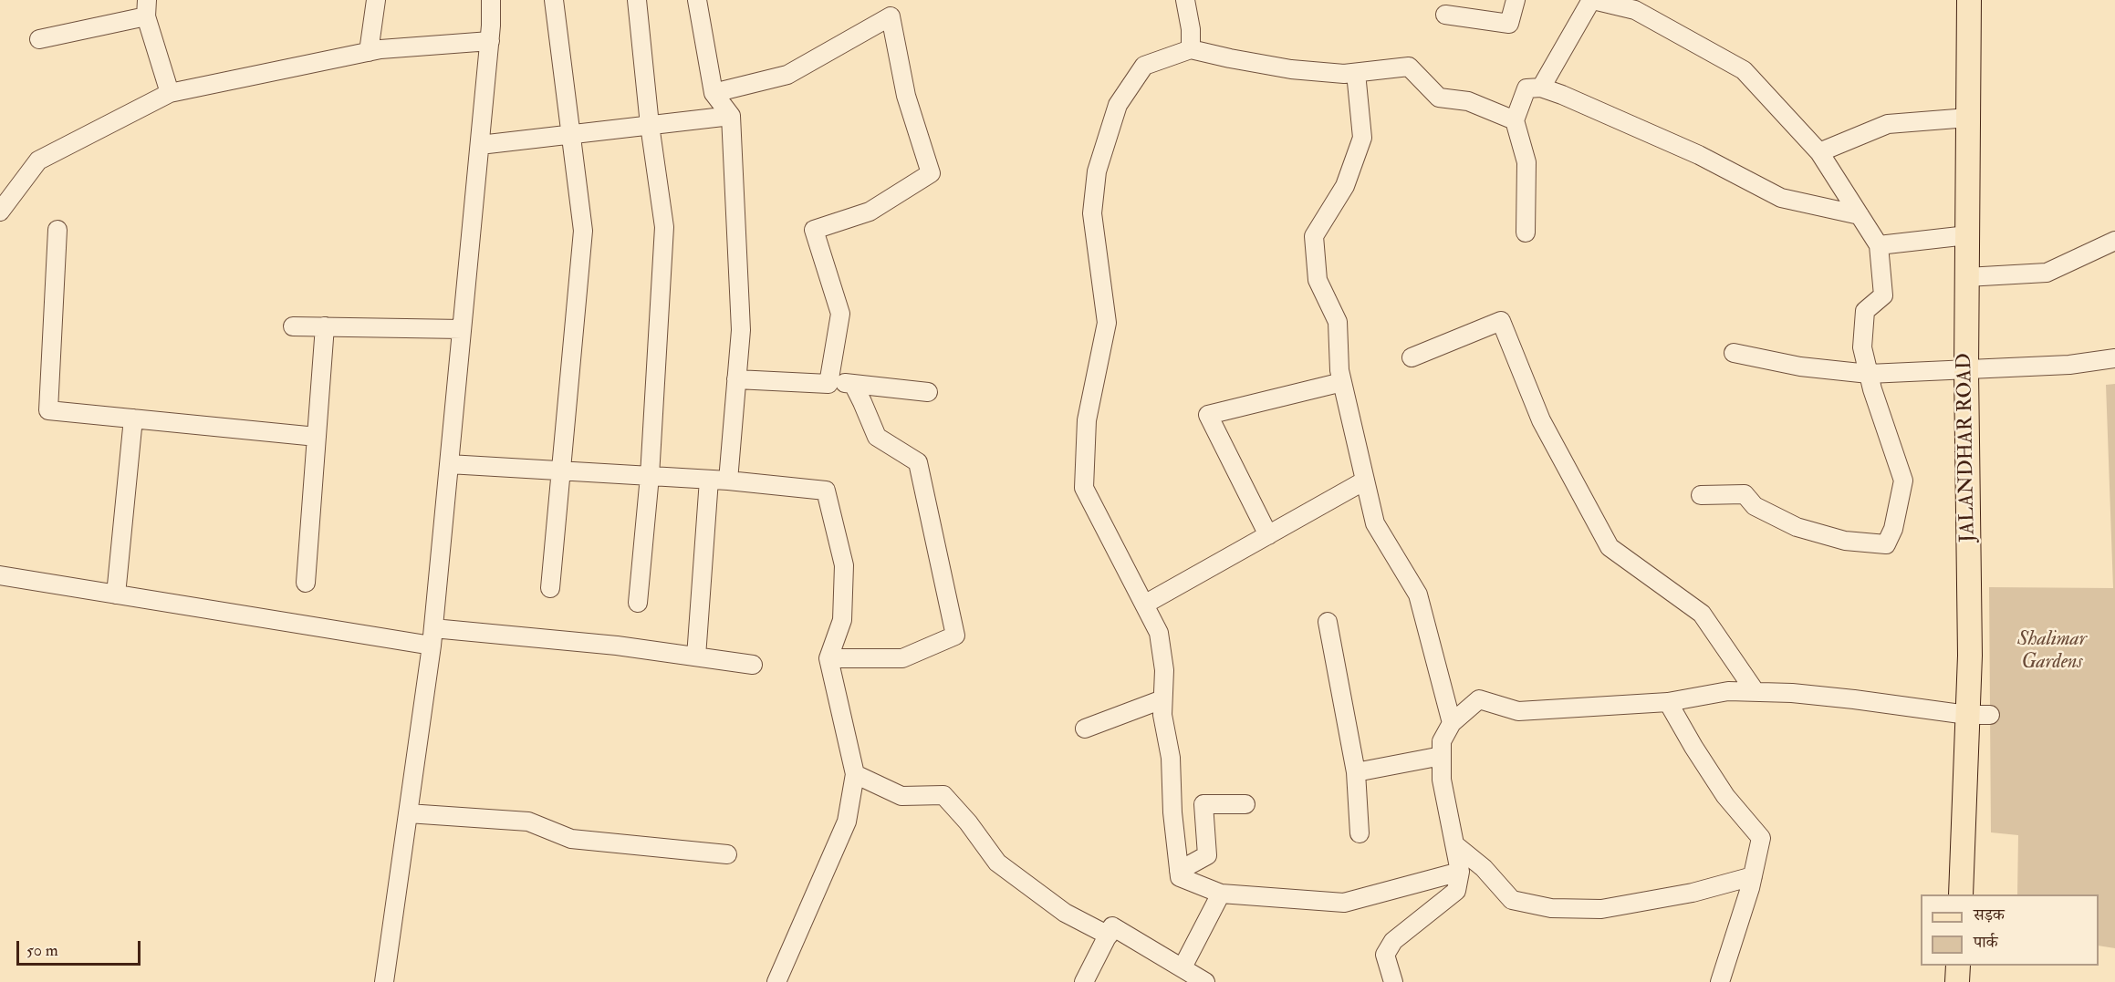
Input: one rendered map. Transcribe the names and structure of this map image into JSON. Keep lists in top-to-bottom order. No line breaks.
{"streets":{"main road":["JALANDHAR ROAD"]},"parks":["Shalimar Gardens"],"legend":["सड़क","पार्क"],"scale_bar":"50 m"}
